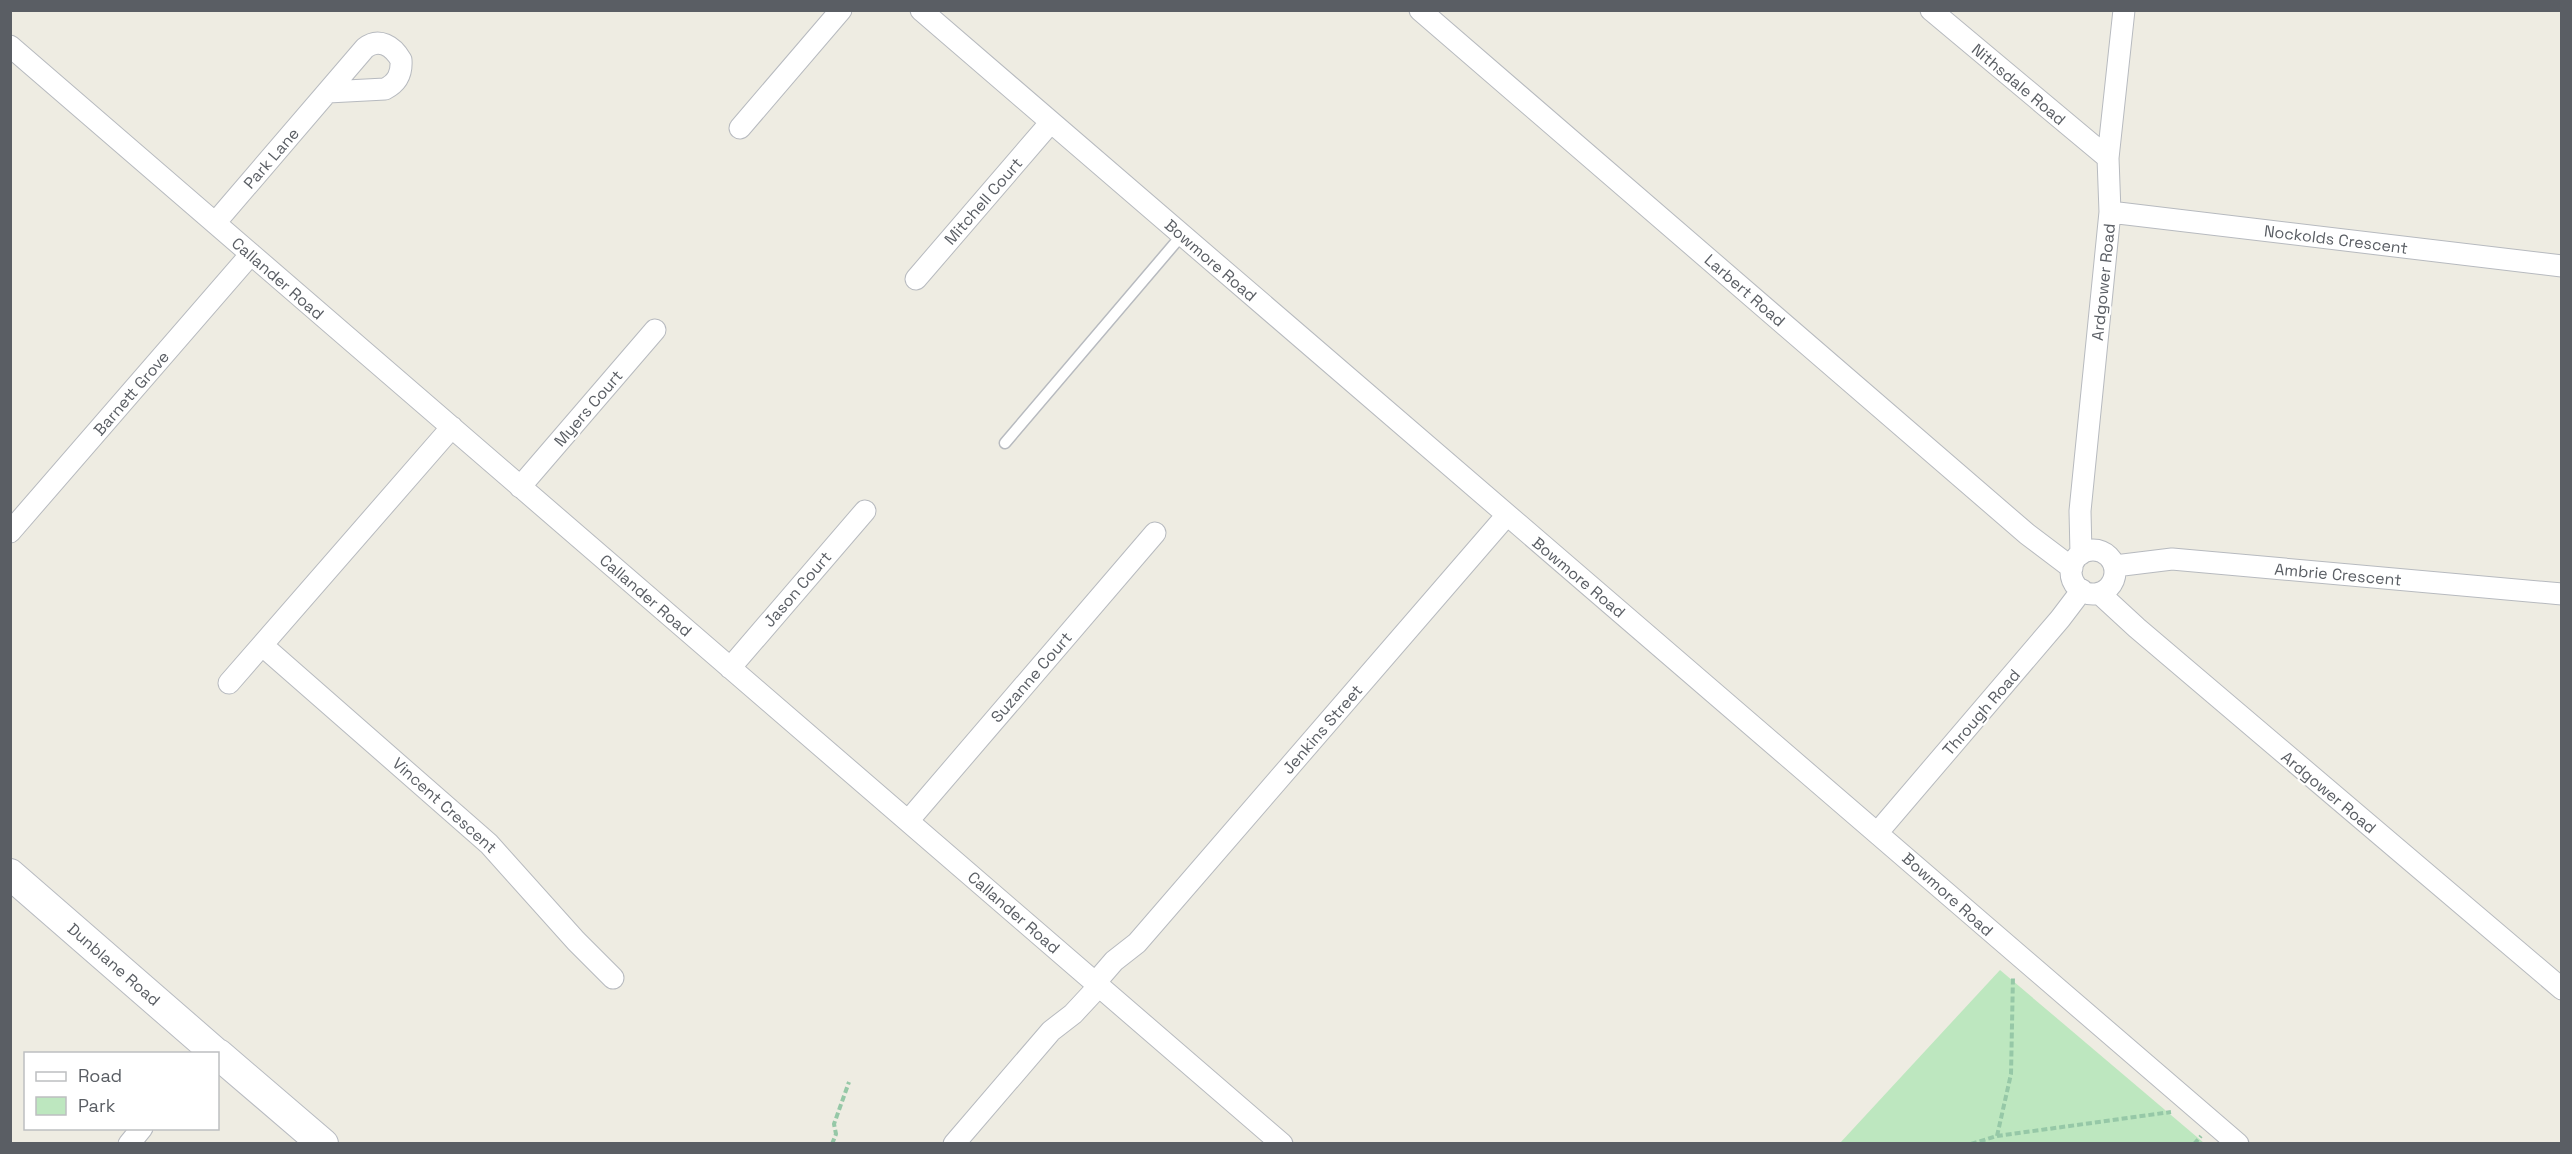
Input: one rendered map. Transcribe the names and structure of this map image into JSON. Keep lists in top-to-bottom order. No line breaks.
{"streets":{"street":["Nithsdale Road","Park Lane","Mitchell Court","Nockolds Crescent","Bowmore Road","Callander Road","Ardgower Road","Larbert Road","Barnett Grove","Myers Court","Ambrie Crescent","Jason Court","Suzanne Court","Through Road","Jenkins Street","Vincent Crescent","Dunblane Road"]},"crossings":[["Nithsdale Road","Ardgower Road"],["Park Lane","Callander Road"],["Mitchell Court","Bowmore Road"],["Nockolds Crescent","Ardgower Road"],["Bowmore Road","Through Road"],["Bowmore Road","Jenkins Street"],["Callander Road","Barnett Grove"],["Callander Road","Myers Court"],["Callander Road","Jason Court"],["Callander Road","Suzanne Court"],["Callander Road","Jenkins Street"],["Ardgower Road","Larbert Road"],["Ardgower Road","Ambrie Crescent"],["Ardgower Road","Through Road"],["Larbert Road","Ambrie Crescent"],["Larbert Road","Through Road"],["Ambrie Crescent","Through Road"]],"legend":["Road","Park"]}
